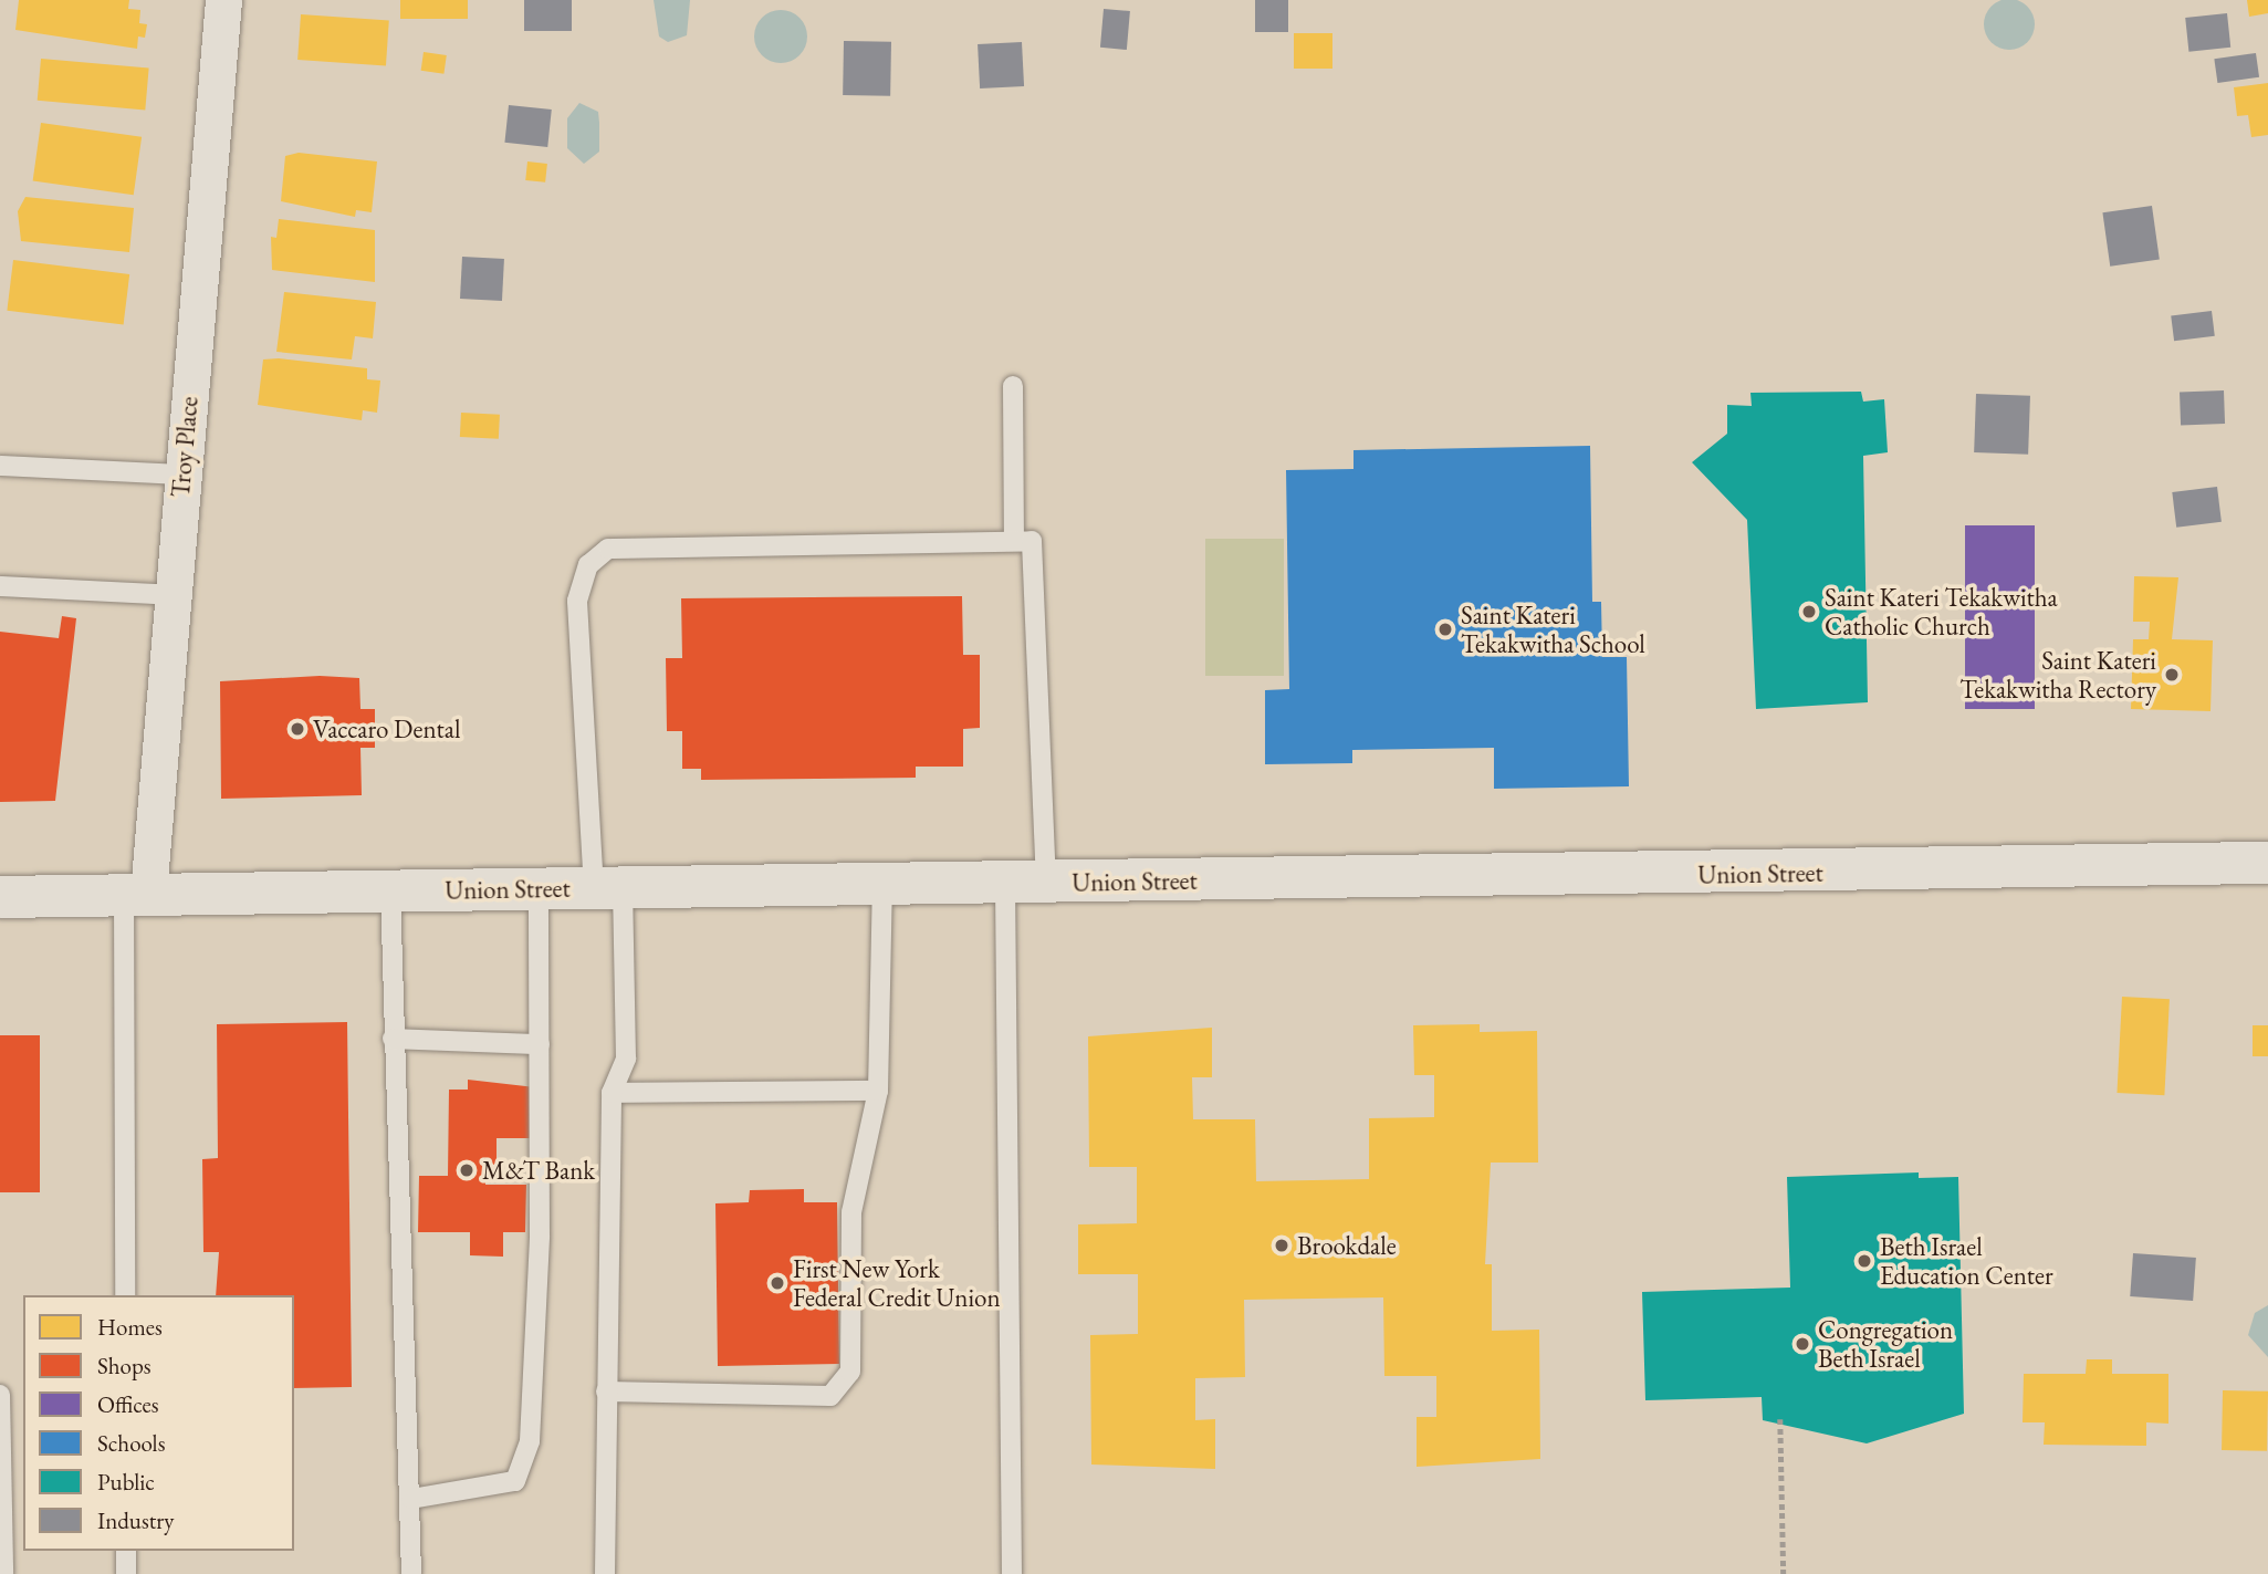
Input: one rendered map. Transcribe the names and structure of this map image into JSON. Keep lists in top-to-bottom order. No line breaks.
{"streets":{"main road":["Union Street"],"street":["Troy Place"]},"crossings":[["Troy Place","Union Street"]],"places":["Saint Kateri Tekakwitha Catholic Church","Saint Kateri Tekakwitha School","Saint Kateri Tekakwitha Rectory","Vaccaro Dental","M&T Bank","Brookdale","Beth Israel Education Center","First New York Federal Credit Union","Congregation Beth Israel"],"legend":["Homes","Shops","Offices","Schools","Public","Industry"]}
